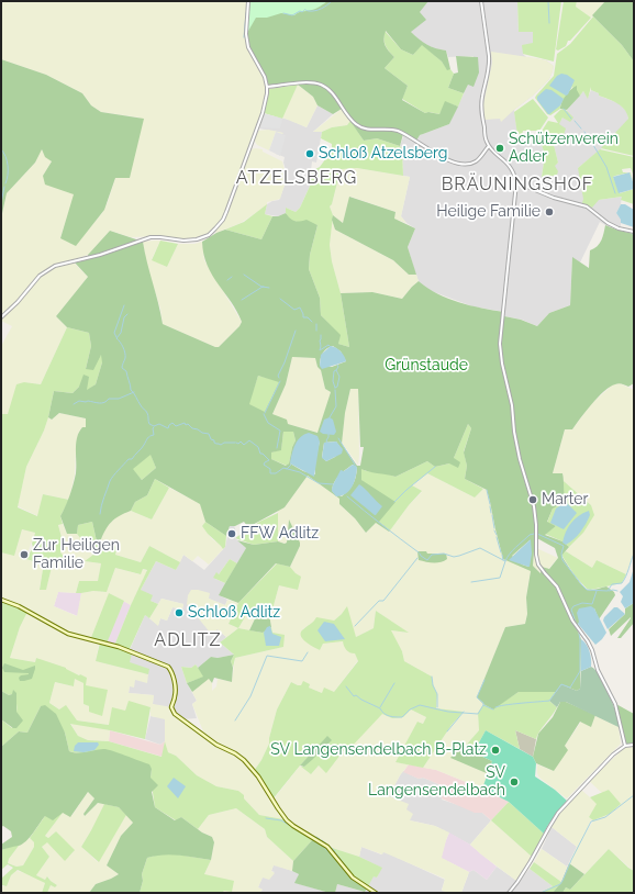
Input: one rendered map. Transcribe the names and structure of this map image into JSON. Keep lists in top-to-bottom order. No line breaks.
{"districts":["ATZELSBERG","BRÄUNINGSHOF","ADLITZ"],"parks":["Grünstaude"],"places":["Schützenverein Adler","Schloß Atzelsberg","Heilige Familie","Marter","FFW Adlitz","Zur Heiligen Familie","Schloß Adlitz","SV Langensendelbach B-Platz","SV Langensendelbach"]}
